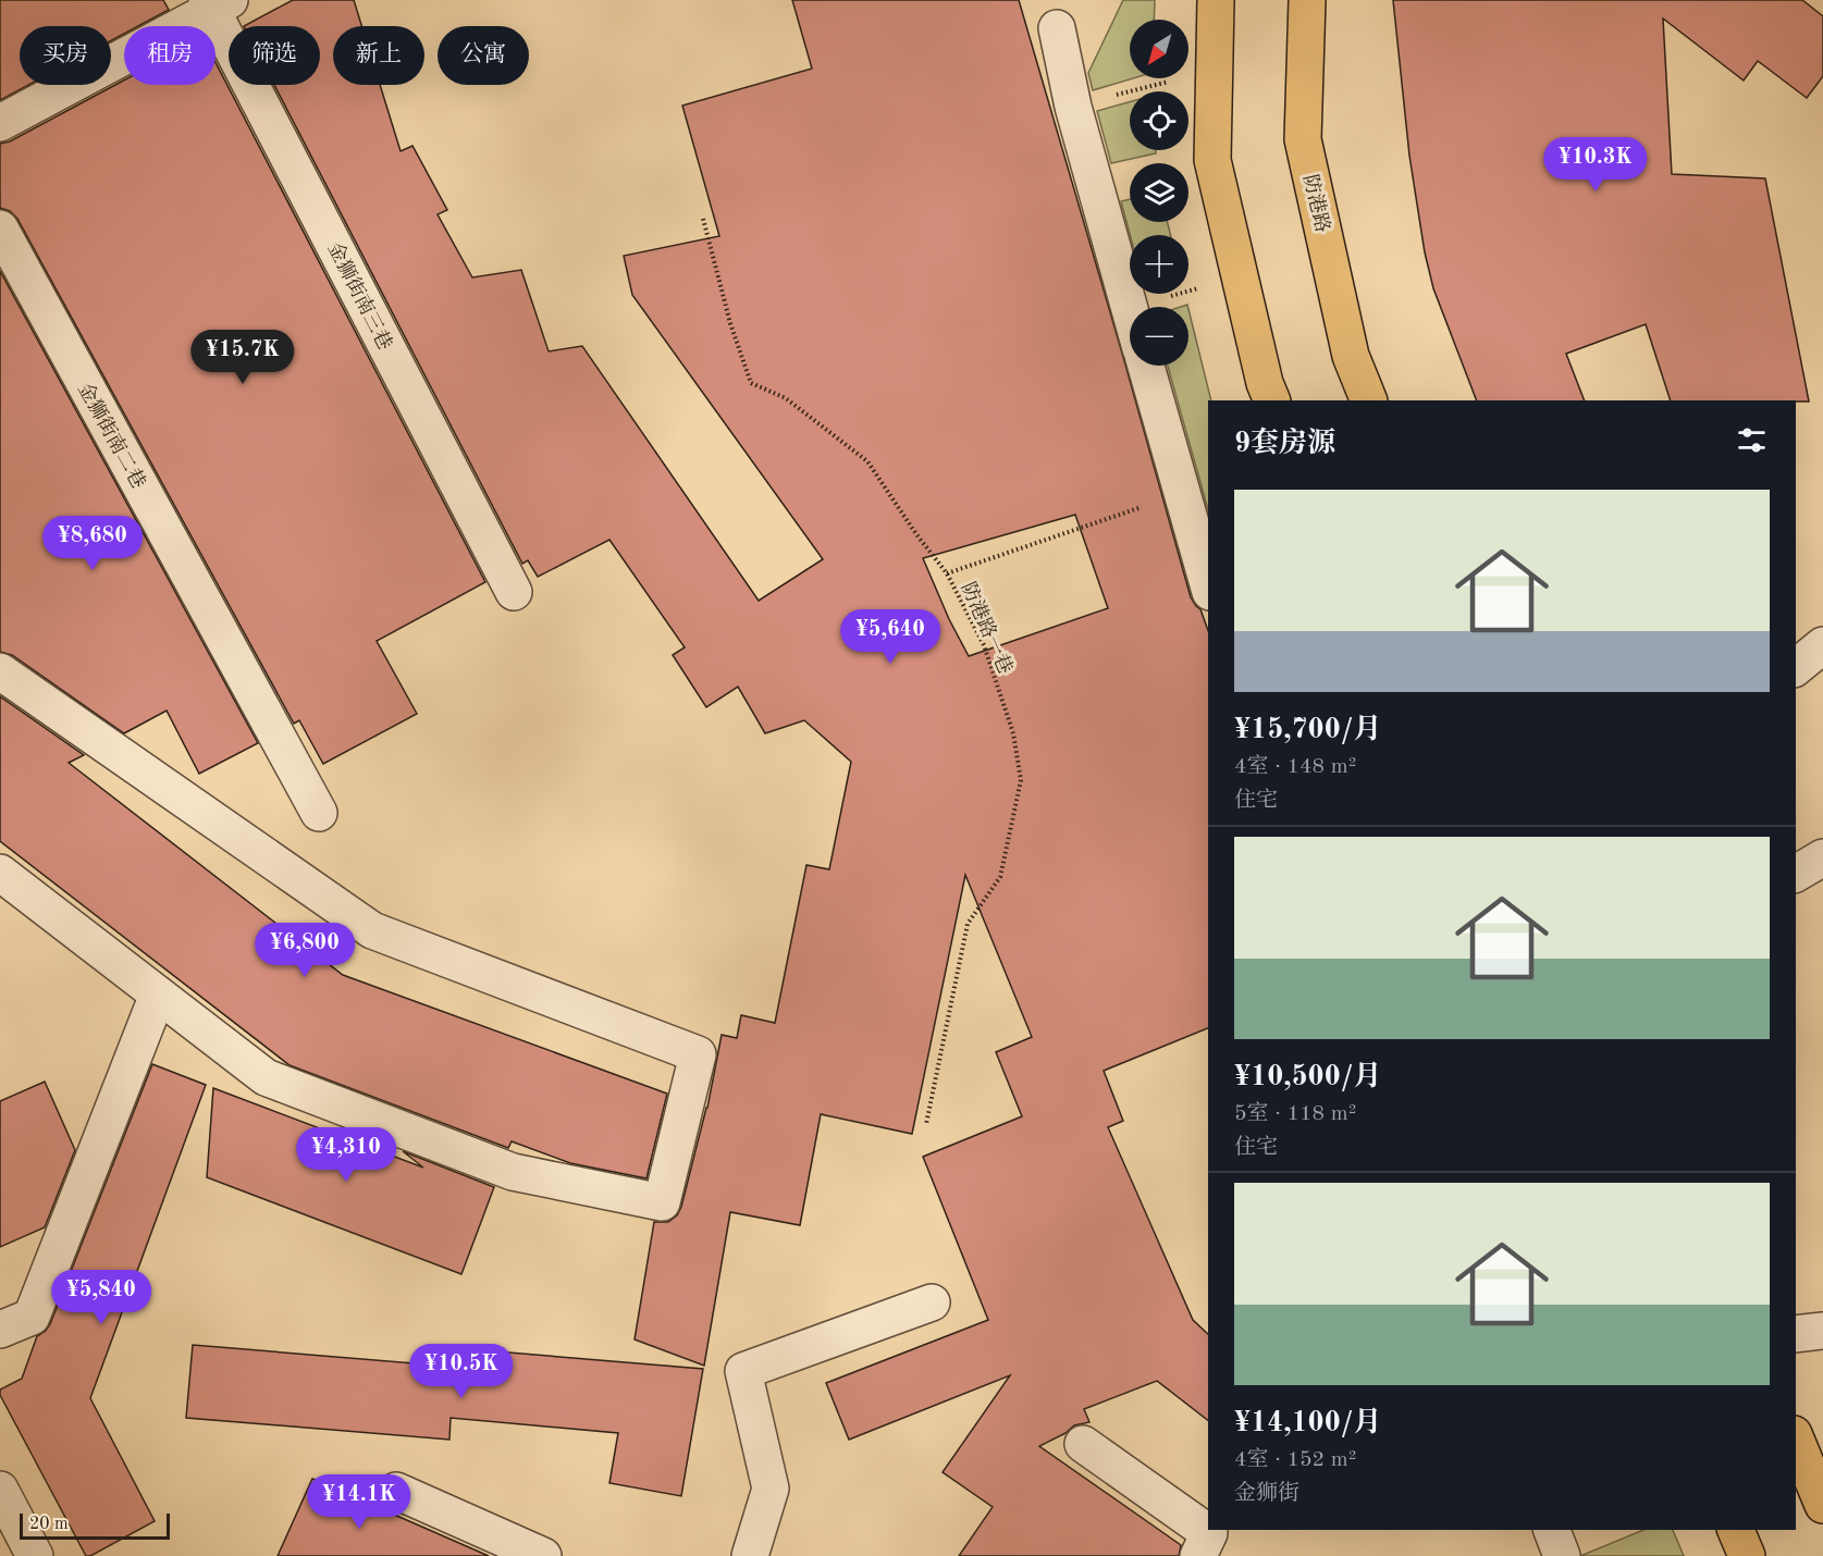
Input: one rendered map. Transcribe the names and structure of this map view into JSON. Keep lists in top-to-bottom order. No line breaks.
{"streets":{"highway":["防港路"],"street":["金狮街南三巷","金狮街南二巷"],"path":["防港路一巷"]},"scale_bar":"20 m","north":"bottom left","page":{"map_buttons":["+","−"],"chip":["买房","租房","筛选","新上","公寓"],"price":["¥10.3K","¥15.7K","¥8,680","¥5,640","¥6,800","¥4,310","¥5,840","¥10.5K","¥14.1K"],"heading":"9套房源","list":[{"name":"¥15,700/月","note":"4室 · 148 m² · 住宅"},{"name":"¥10,500/月","note":"5室 · 118 m² · 住宅"},{"name":"¥14,100/月","note":"4室 · 152 m² · 金狮街"}],"scale":"20 m"}}
